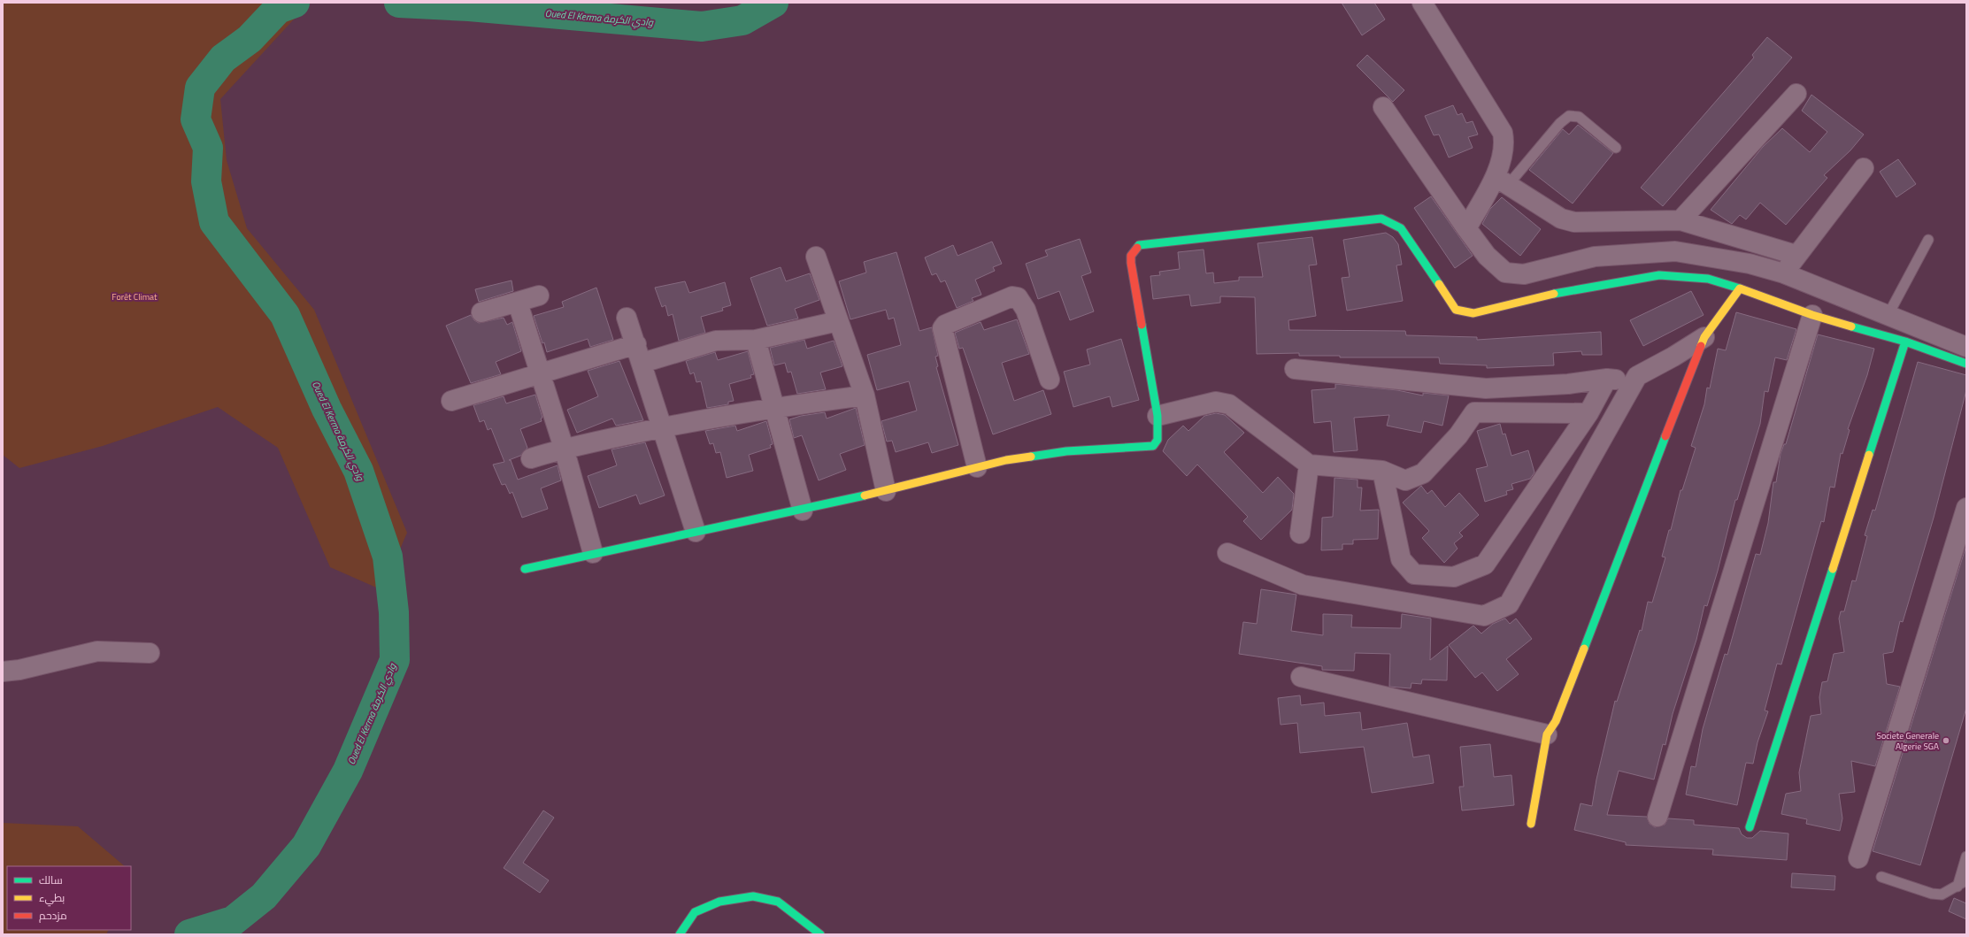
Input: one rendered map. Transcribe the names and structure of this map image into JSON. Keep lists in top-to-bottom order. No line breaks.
{"water":["Oued El Kerma وادي الكرمة"],"parks":["Forêt Climat"],"places":["Societe Generale Algerie SGA"],"legend":["سالك","بطيء","مزدحم"]}
